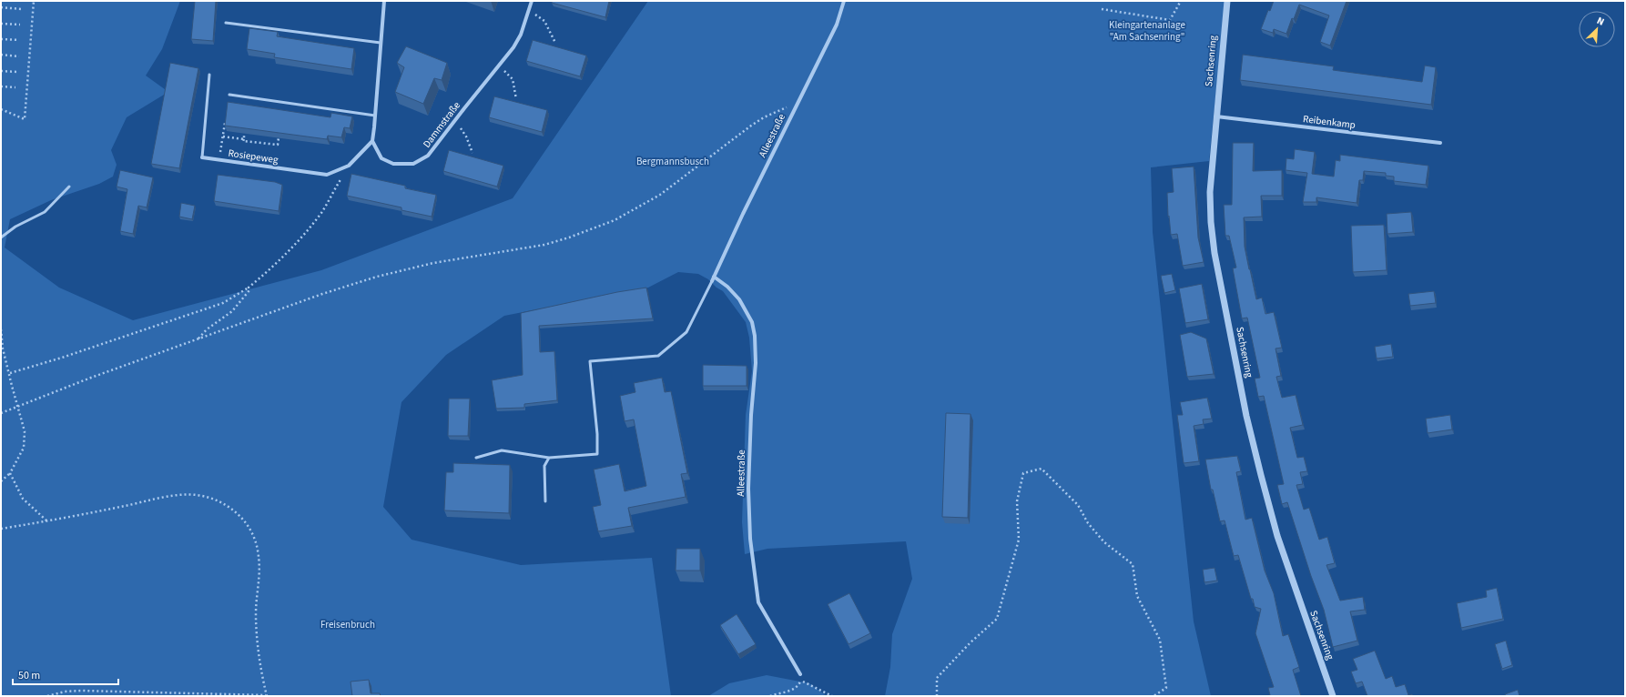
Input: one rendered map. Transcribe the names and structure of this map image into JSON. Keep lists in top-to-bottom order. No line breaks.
{"streets":{"street":["Sachsenring","Reibenkamp","Dammstraße","Alleestraße","Rosiepeweg"]},"crossings":[["Sachsenring","Reibenkamp"],["Dammstraße","Rosiepeweg"]],"parks":["Kleingartenanlage \"Am Sachsenring\"","Bergmannsbusch","Freisenbruch"],"scale_bar":"50 m","north":"top right"}
